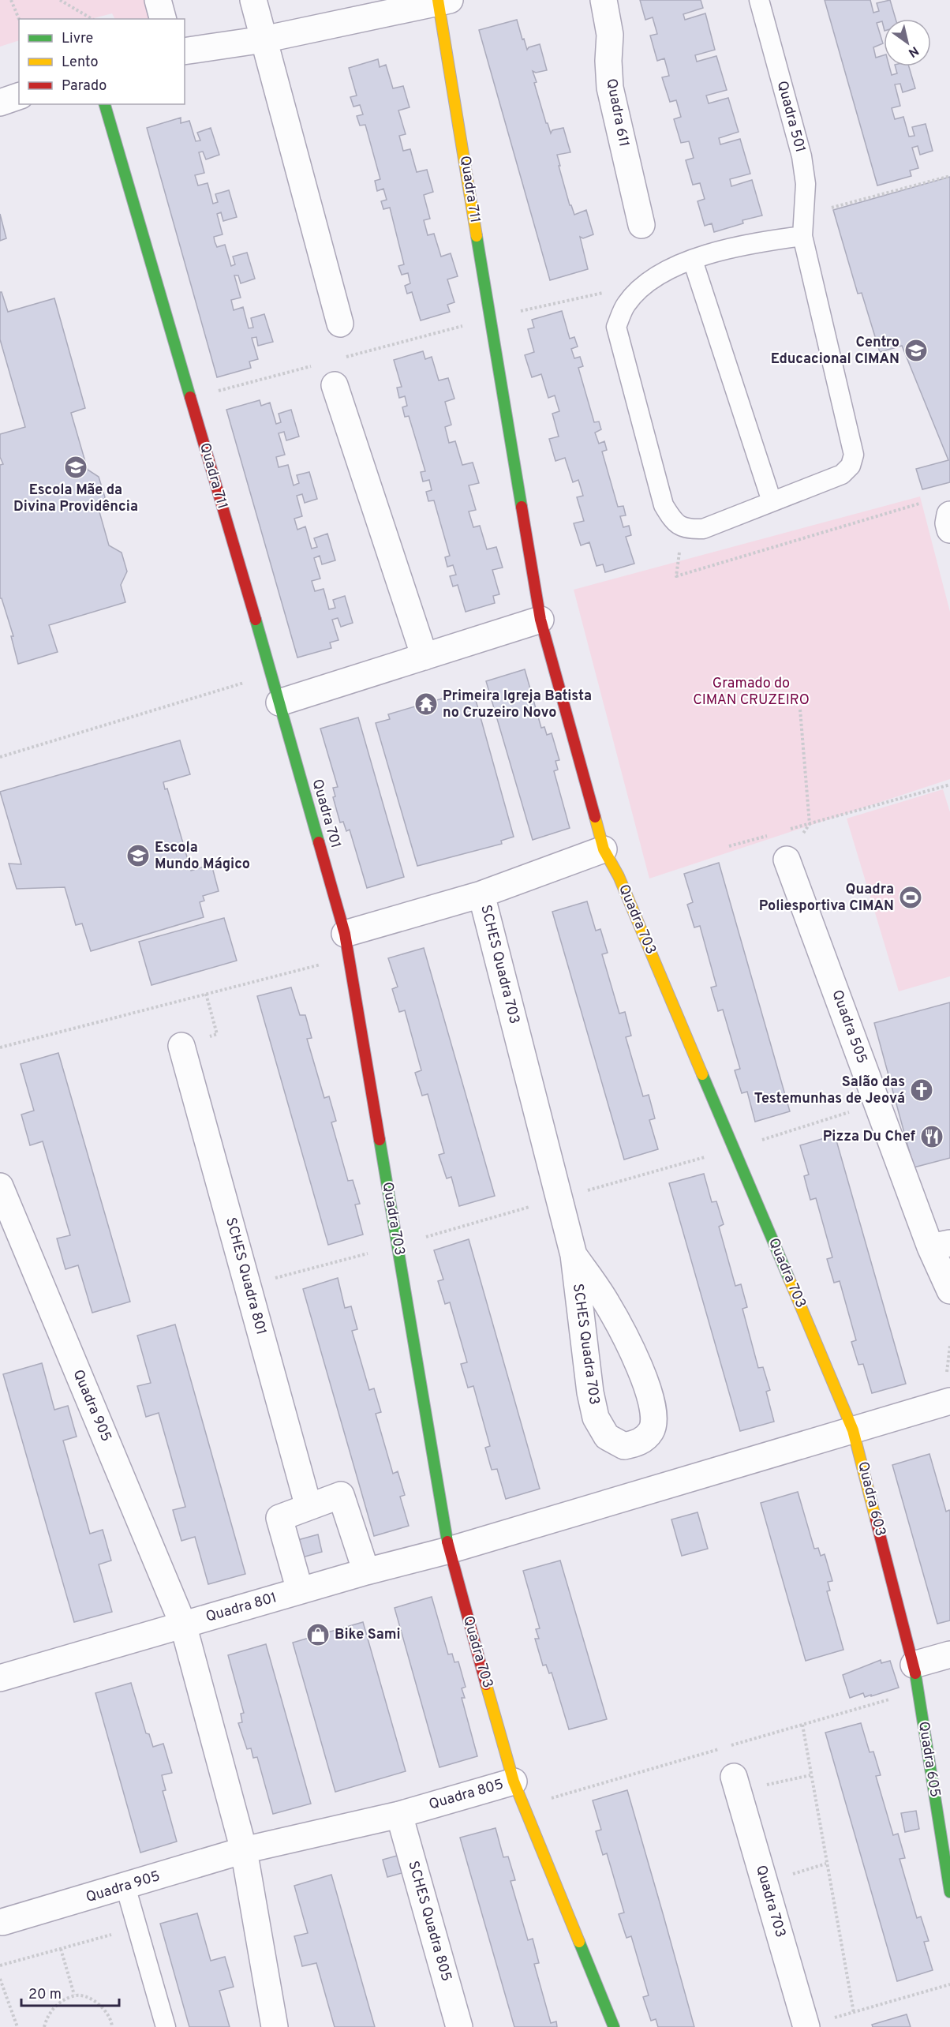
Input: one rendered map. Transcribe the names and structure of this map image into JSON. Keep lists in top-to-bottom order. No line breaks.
{"streets":{"street":["Quadra 611","Quadra 711","Quadra 701","Quadra 703","SCHES Quadra 703","Quadra 505","SCHES Quadra 801","Quadra 905","Quadra 603","Quadra 801","Quadra 605","Quadra 805","SCHES Quadra 805"],"lane":["Quadra 501"]},"crossings":[["Quadra 711","Quadra 701"],["Quadra 701","Quadra 703"],["Quadra 703","Quadra 603"],["Quadra 703","Quadra 801"],["Quadra 703","Quadra 805"],["Quadra 905","Quadra 801"],["Quadra 905","Quadra 805"],["Quadra 603","Quadra 605"],["Quadra 805","SCHES Quadra 805"]],"parks":["Gramado do CIMAN CRUZEIRO"],"places":{"school or university":["Centro Educacional CIMAN","Escola Mãe da Divina Providência","Escola Mundo Mágico"],"temple":["Primeira Igreja Batista no Cruzeiro Novo"],"sports":["Quadra Poliesportiva CIMAN"],"church":["Salão das Testemunhas de Jeová"],"restaurant":["Pizza Du Chef"],"shop":["Bike Sami"]},"legend":["Livre","Lento","Parado"],"scale_bar":"20 m","north":"bottom right"}
